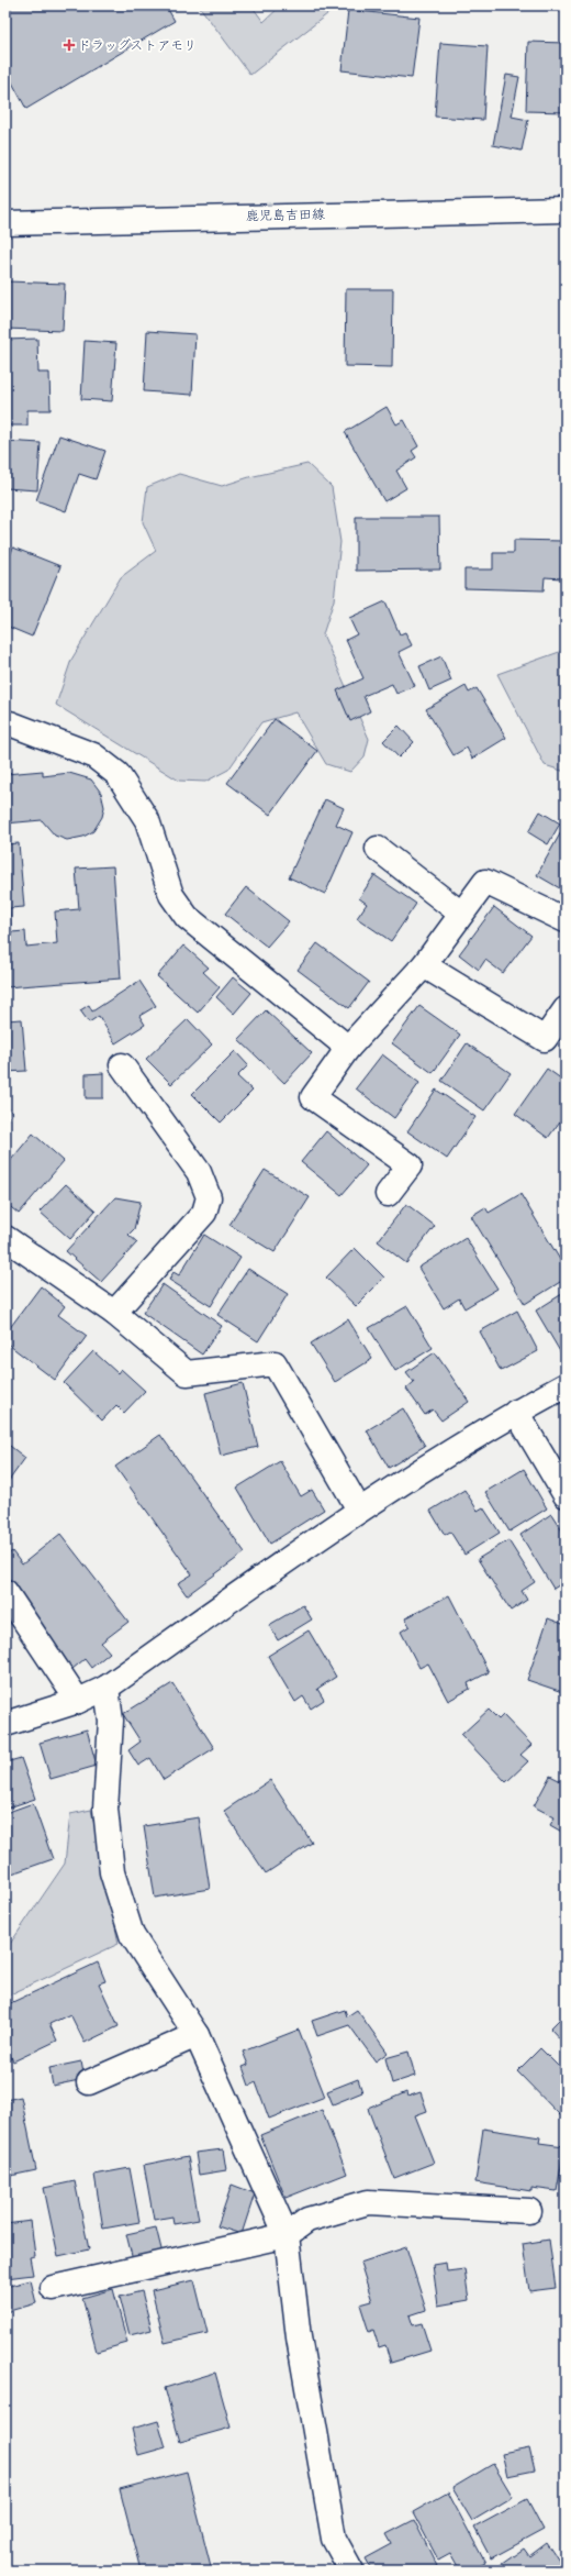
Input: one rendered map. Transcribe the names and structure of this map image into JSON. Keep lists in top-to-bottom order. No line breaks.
{"streets":{"street":["鹿児島吉田線"]},"places":{"health":["ドラッグストアモリ"]}}
